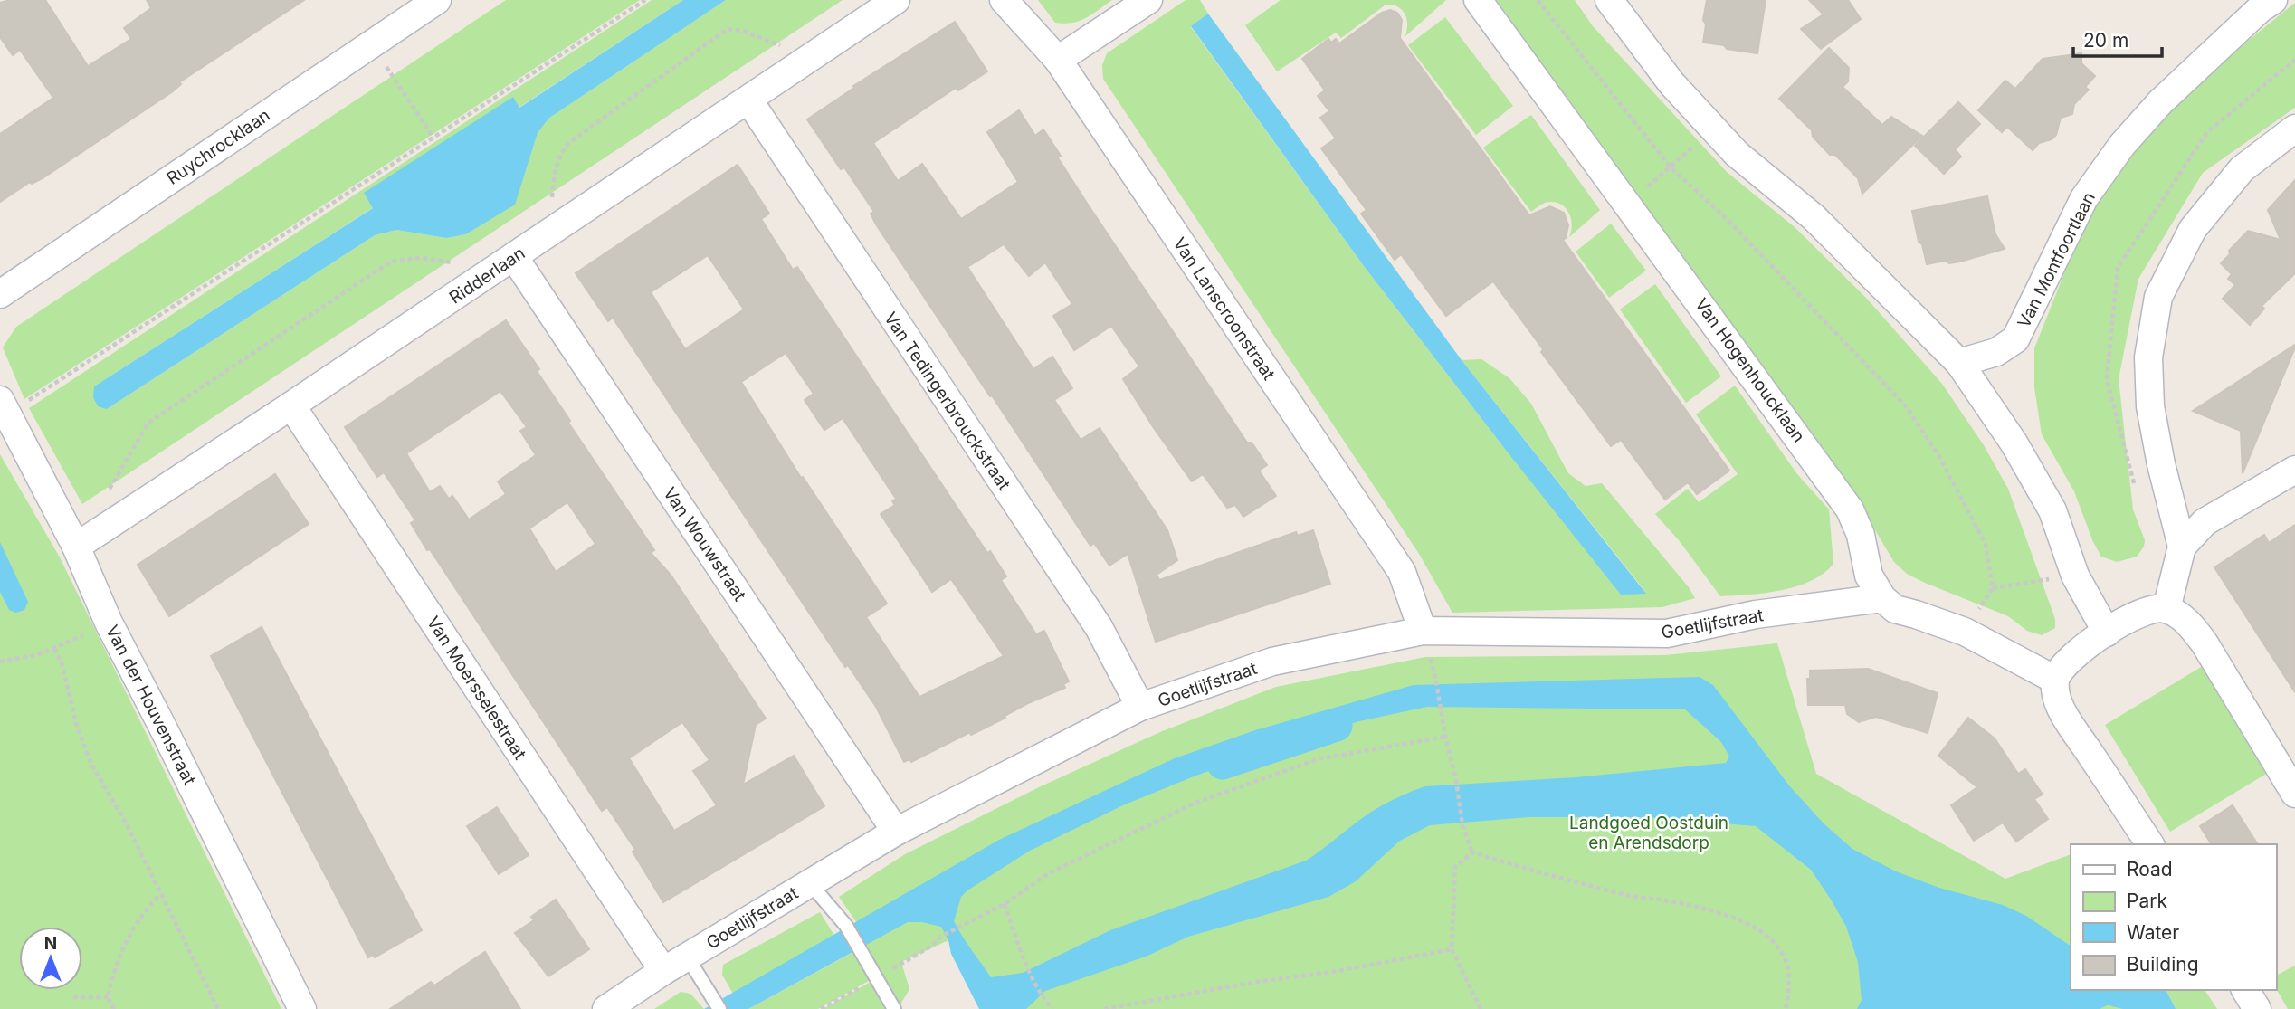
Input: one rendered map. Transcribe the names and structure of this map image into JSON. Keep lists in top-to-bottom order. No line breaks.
{"streets":{"street":["Ruychrocklaan","Van Montfoortlaan","Ridderlaan","Van Lanscroonstraat","Van Hogenhoucklaan","Van Tedingerbrouckstraat","Van Wouwstraat","Goetlijfstraat","Van Moersselestraat","Van der Houvenstraat"]},"crossings":[["Ridderlaan","Van Tedingerbrouckstraat"],["Ridderlaan","Van Wouwstraat"],["Ridderlaan","Van Moersselestraat"],["Ridderlaan","Van der Houvenstraat"],["Van Lanscroonstraat","Goetlijfstraat"],["Van Hogenhoucklaan","Goetlijfstraat"],["Van Tedingerbrouckstraat","Goetlijfstraat"],["Van Wouwstraat","Goetlijfstraat"],["Goetlijfstraat","Van Moersselestraat"]],"parks":["Landgoed Oostduin en Arendsdorp"],"legend":["Road","Park","Water","Building"],"scale_bar":"20 m","north":"top"}
